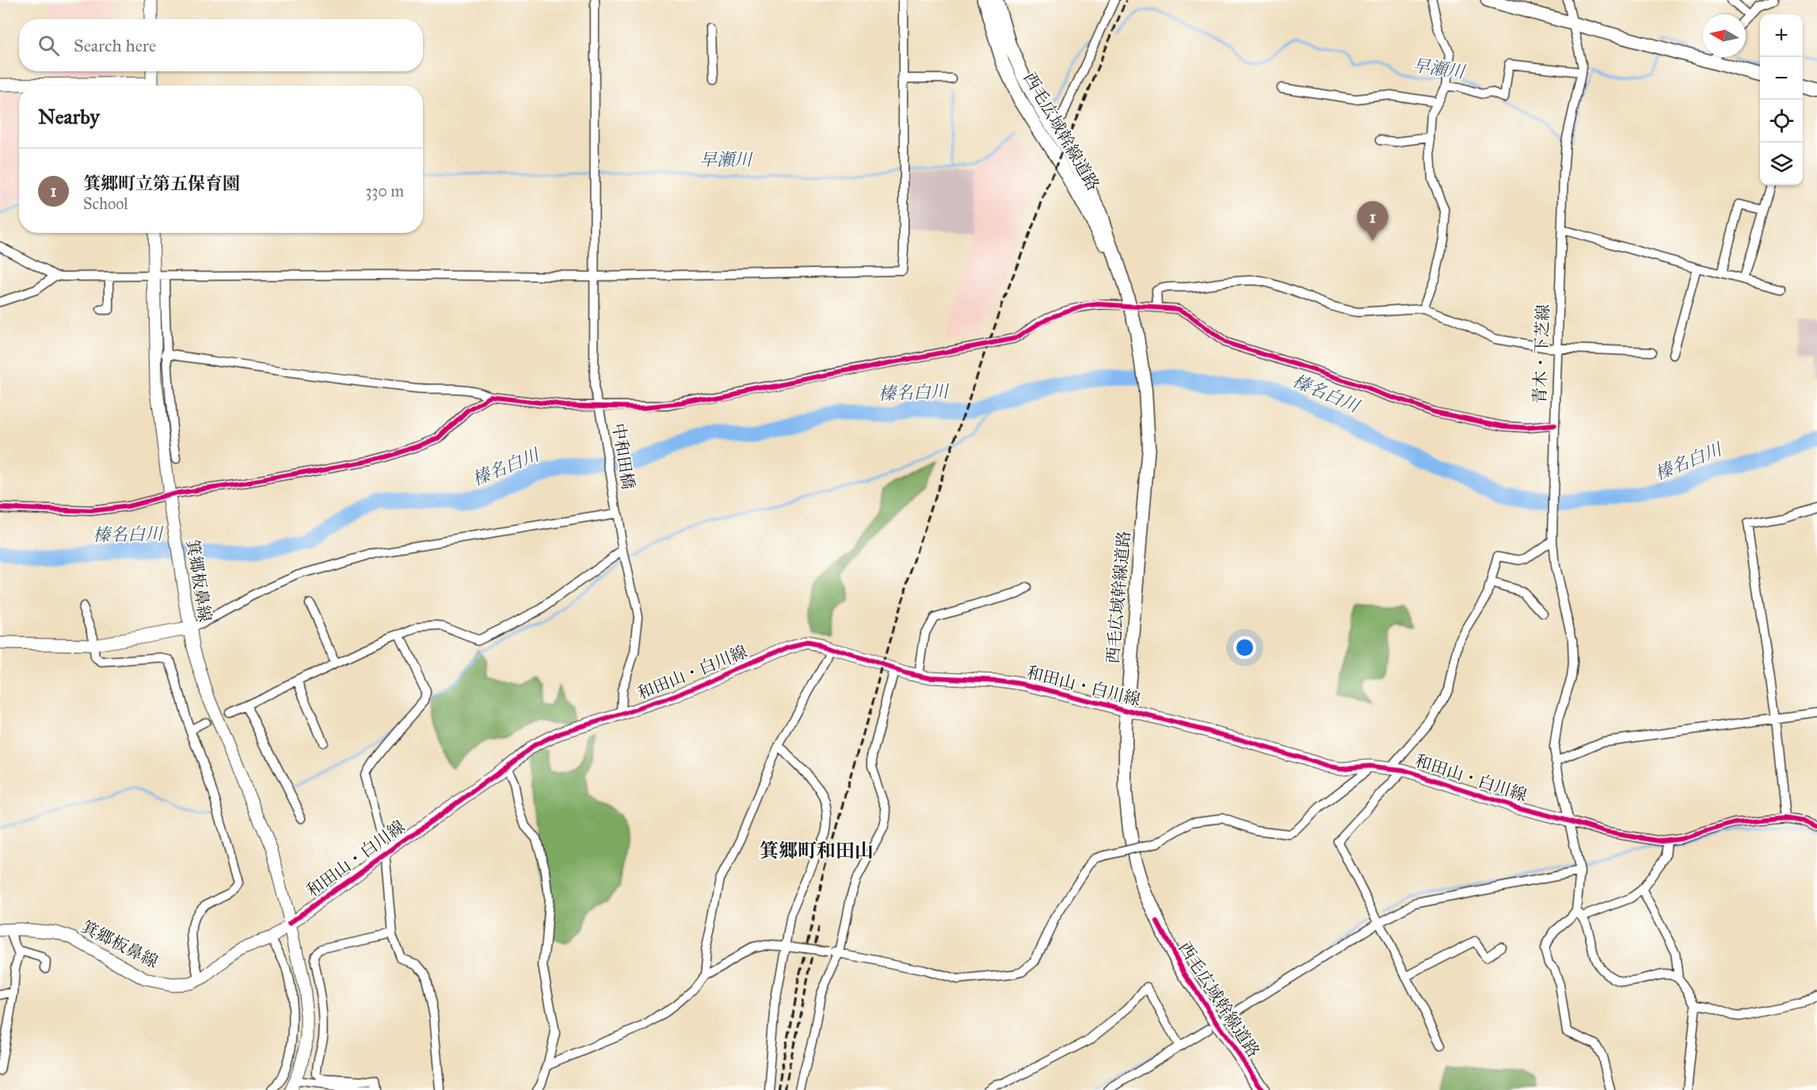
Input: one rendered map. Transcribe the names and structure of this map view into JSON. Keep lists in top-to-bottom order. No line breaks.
{"streets":{"main road":["西毛広域幹線道路"],"street":["青木・下芝線","中和田橋","箕郷板鼻線","和田山・白川線"]},"crossings":[["西毛広域幹線道路","和田山・白川線"],["青木・下芝線","和田山・白川線"],["中和田橋","和田山・白川線"],["箕郷板鼻線","和田山・白川線"]],"districts":["箕郷町和田山"],"water":["早瀬川","榛名白川"],"north":"left","page":{"map_buttons":["+","−"],"search":"Search here","heading":"Nearby","list":[{"mark":"1","name":"箕郷町立第五保育園","note":"School","value":"330 m"}],"pins":"1"}}
